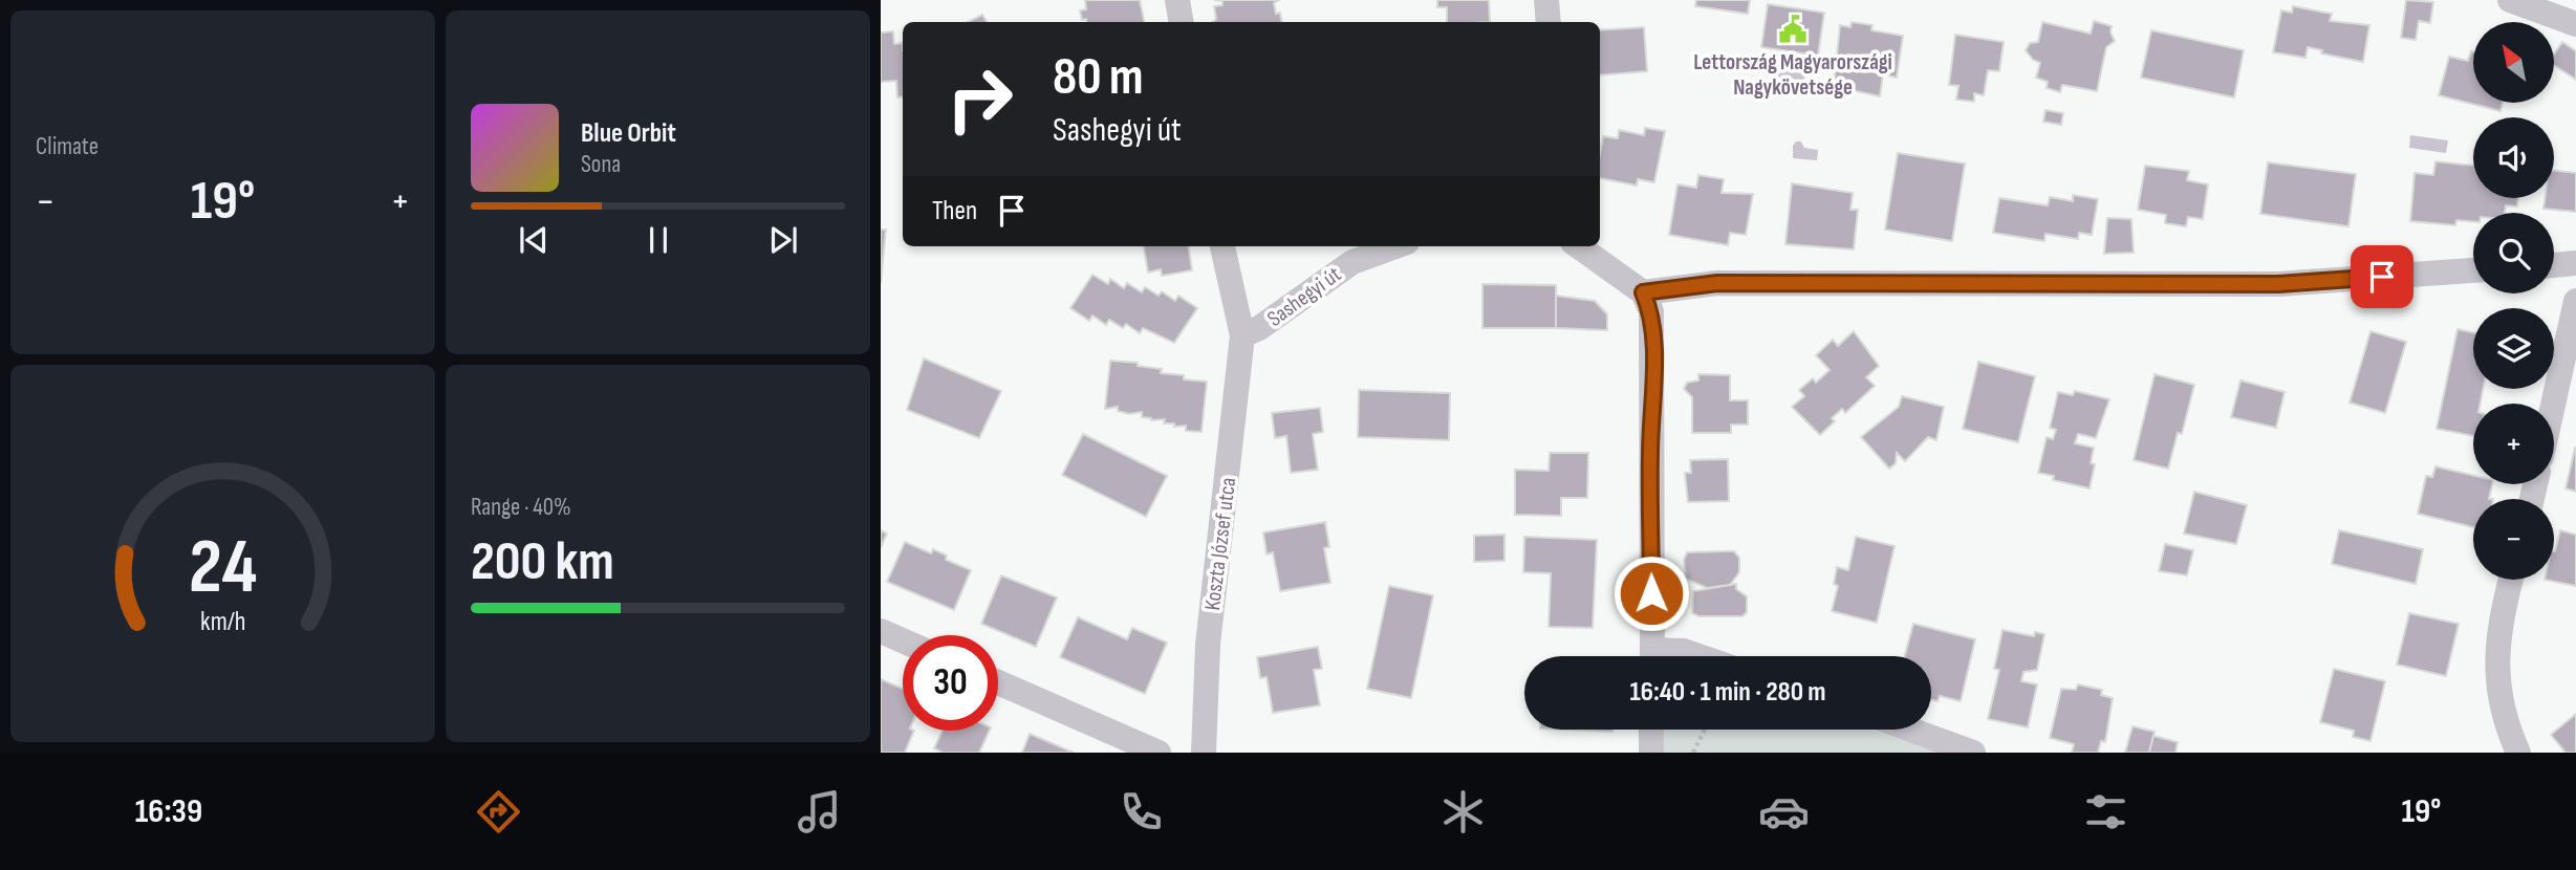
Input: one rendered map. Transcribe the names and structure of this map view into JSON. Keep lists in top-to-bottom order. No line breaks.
{"streets":{"street":["Sashegyi út","Koszta József utca"]},"crossings":[["Sashegyi út","Koszta József utca"]],"places":{"public building":["Lettország Magyarországi Nagykövetsége"]},"north":"top left","page":{"tile":["Climate",["Range · 40%","200 km"]],"map_buttons":["+","−"],"turn":["80 m","Sashegyi út"],"song":["Blue Orbit","Sona"],"heat":["−","19°","+"],"then":"Then","limit":"30","trip":"16:40 · 1 min · 280 m","tabs":["16:39","19°"],"gauge":["24","km/h"]}}
